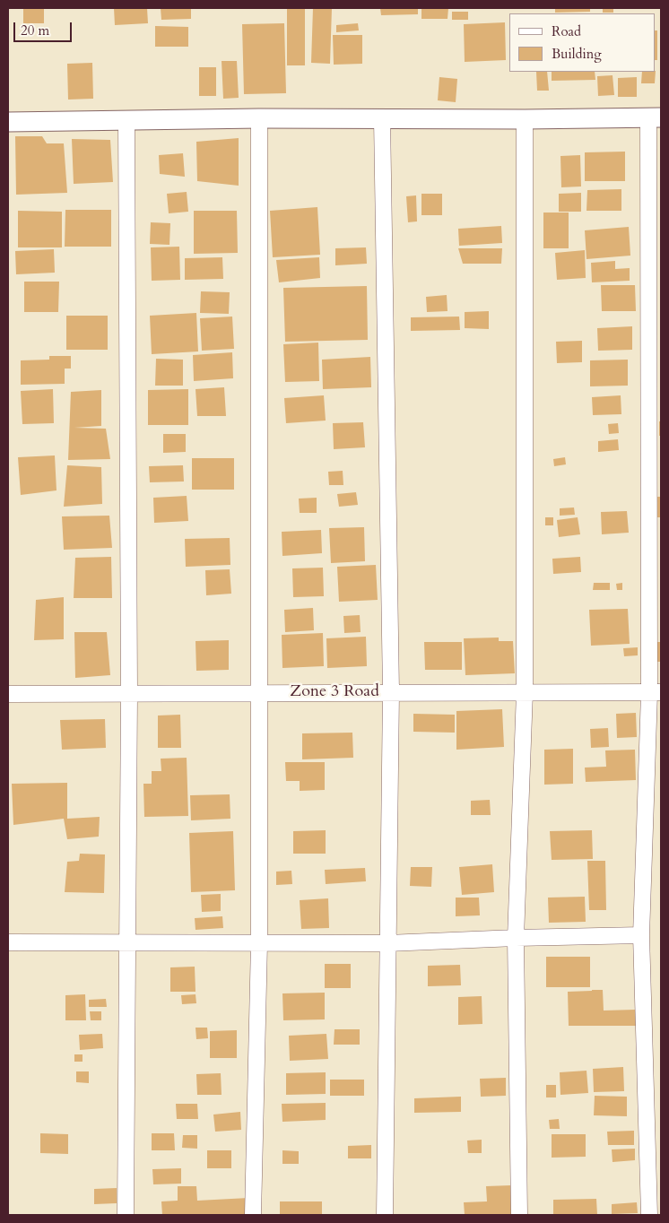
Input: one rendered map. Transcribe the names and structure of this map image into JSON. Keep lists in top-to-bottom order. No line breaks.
{"streets":{"street":["Zone 3 Road"]},"legend":["Road","Building"],"scale_bar":"20 m"}
